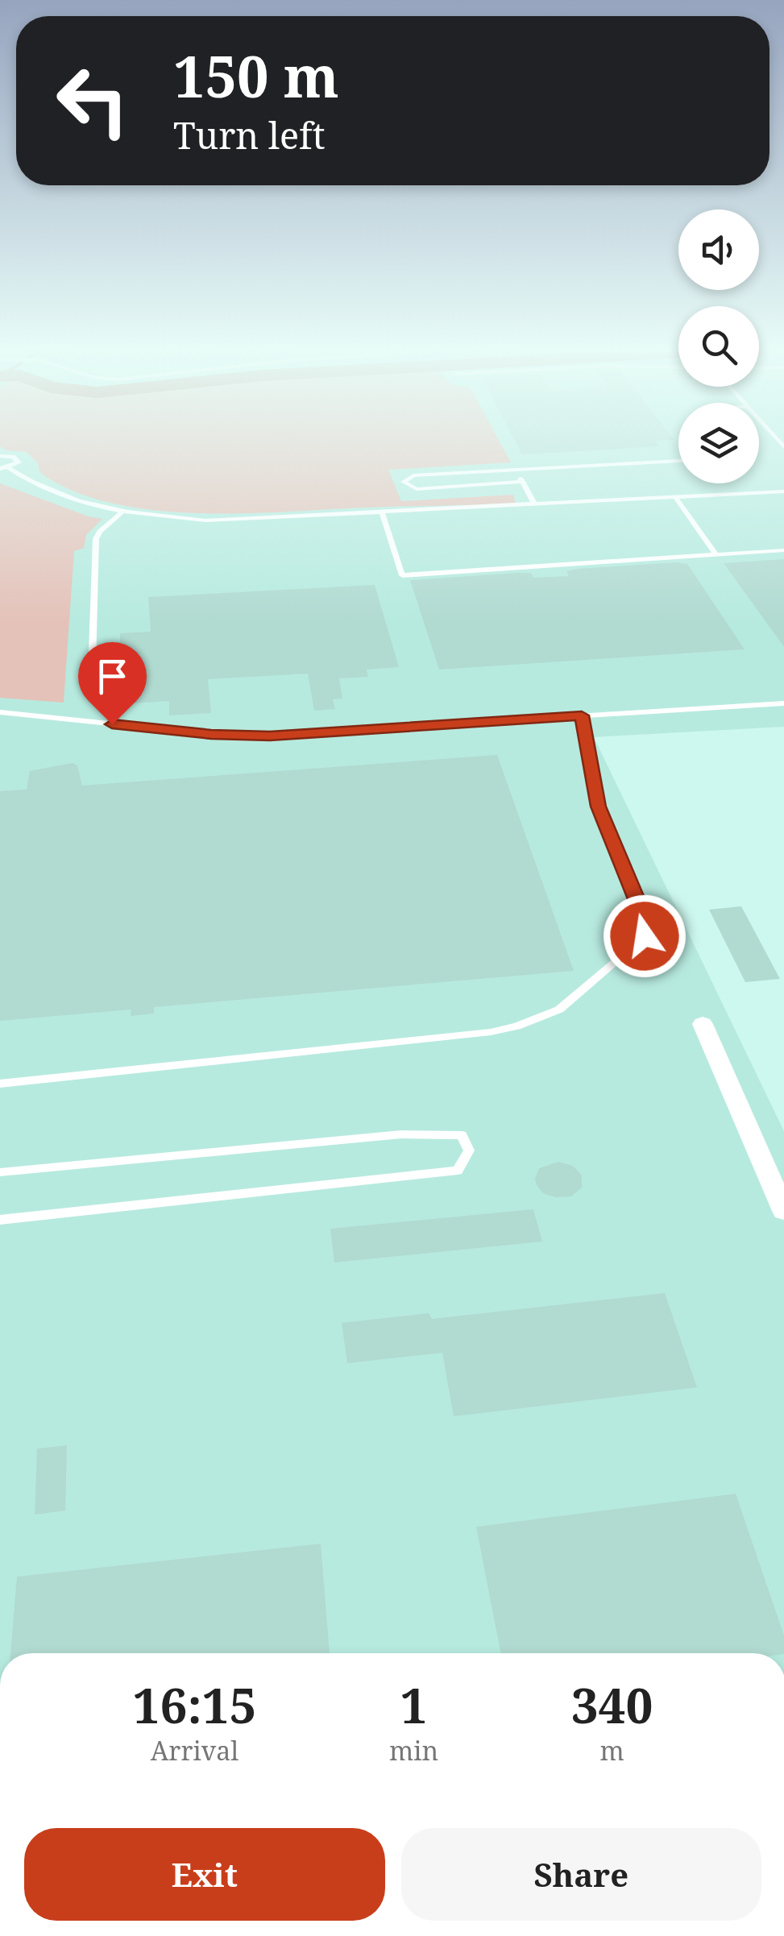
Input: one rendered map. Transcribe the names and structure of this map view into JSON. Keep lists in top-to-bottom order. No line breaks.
{"page":{"turn":["150 m","Turn left"],"eta":["16:15","Arrival","1","min","340","m"],"buttons":["Exit","Share"]}}
